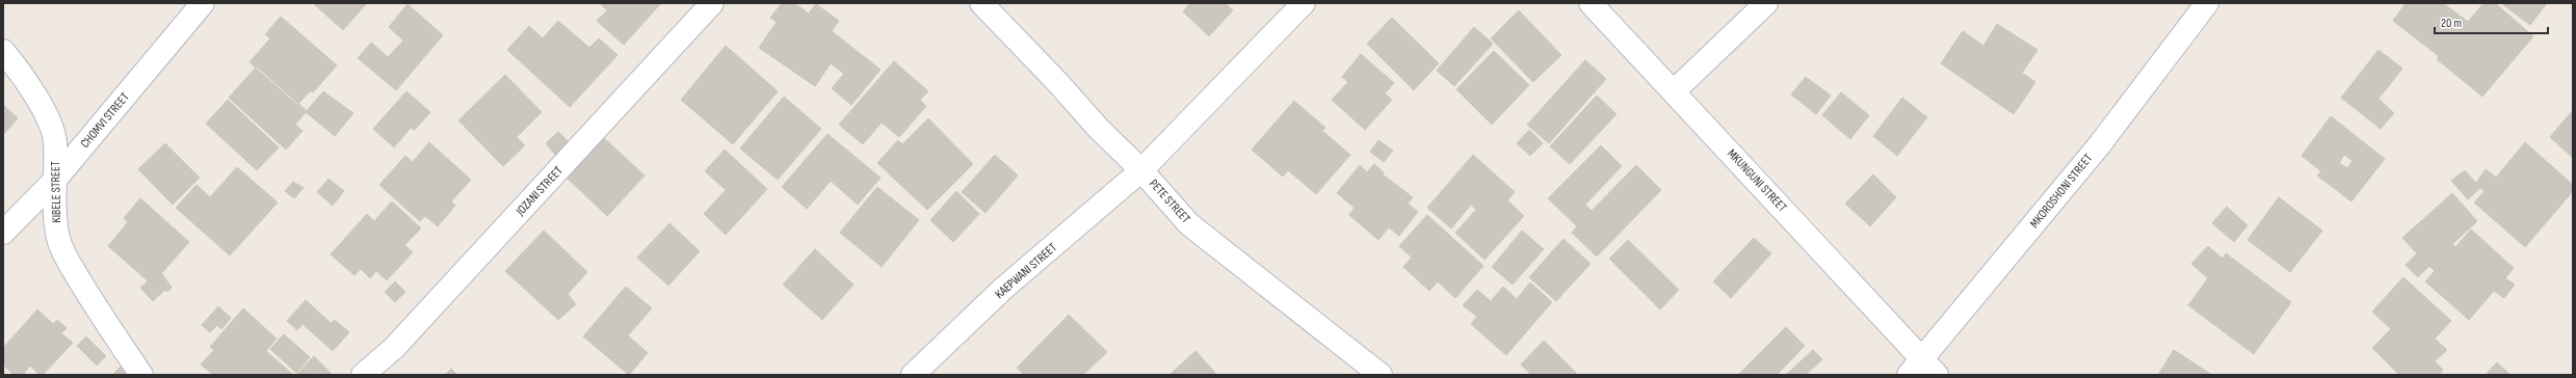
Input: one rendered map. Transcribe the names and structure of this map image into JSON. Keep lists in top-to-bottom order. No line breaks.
{"streets":{"street":["CHOMVI STREET","MKUNGUNI STREET","JOZANI STREET","MKOROSHONI STREET","KIBELE STREET","PETE STREET","KAEPWANI STREET"]},"crossings":[["CHOMVI STREET","KIBELE STREET"],["MKUNGUNI STREET","MKOROSHONI STREET"],["PETE STREET","KAEPWANI STREET"]],"scale_bar":"20 m"}
